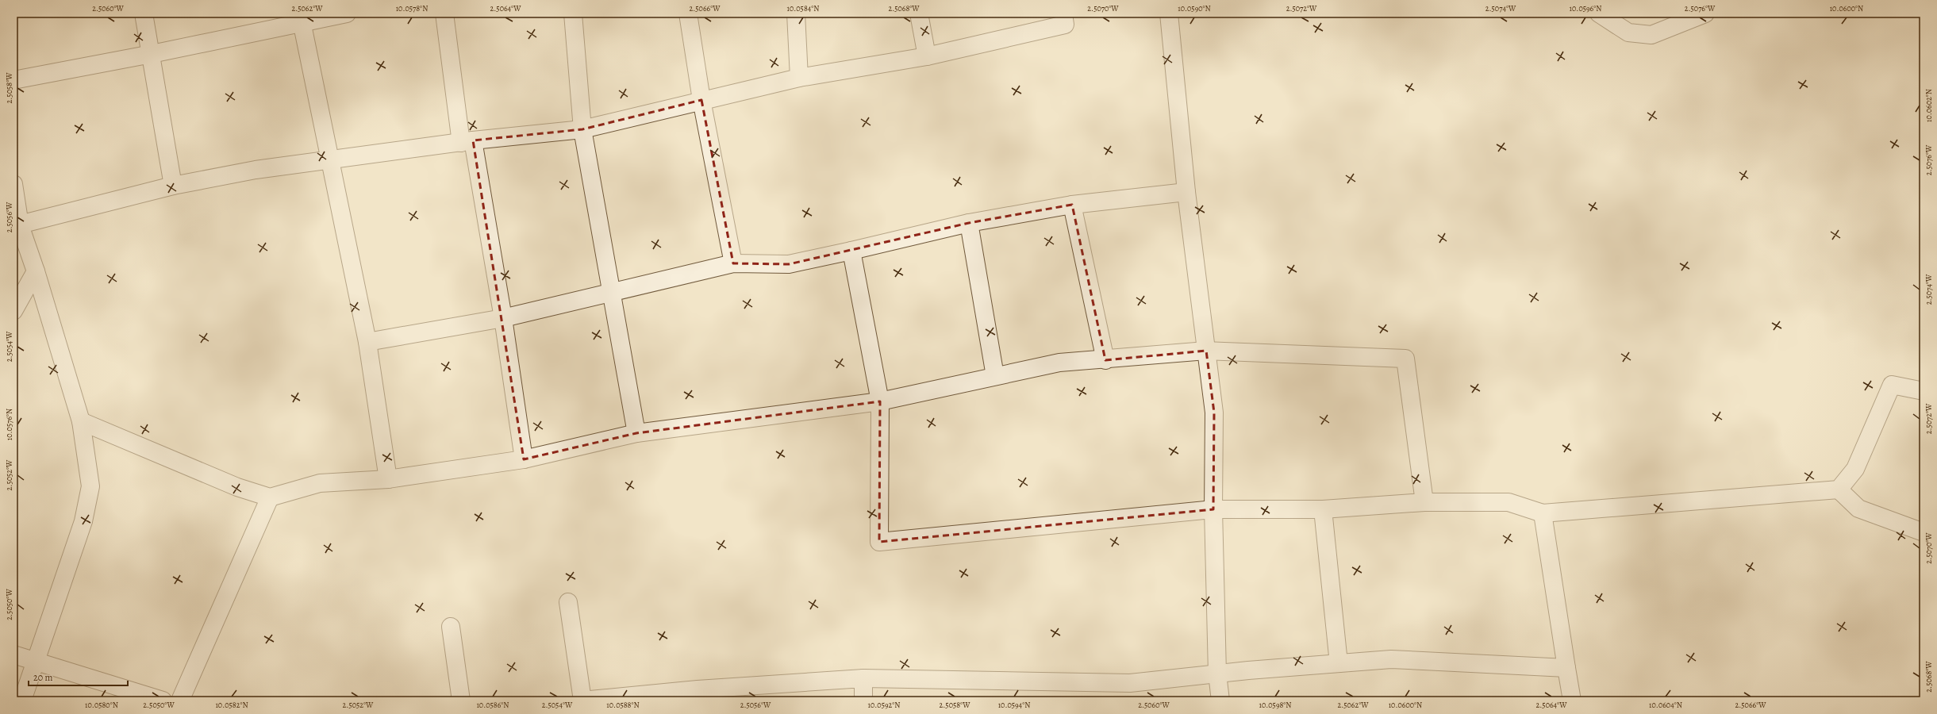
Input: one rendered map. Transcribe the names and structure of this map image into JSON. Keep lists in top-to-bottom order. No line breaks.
{"scale_bar":"20 m","coordinates":["2.5060°W","2.5062°W","10.0578°N","2.5064°W","2.5066°W","10.0584°N","2.5068°W","2.5070°W","10.0590°N","2.5072°W","2.5074°W","10.0596°N","2.5076°W","10.0600°N","2.5058°W","10.0602°N","2.5056°W","2.5054°W","10.0576°N","2.5052°W","2.5050°W","10.0580°N","10.0582°N","10.0586°N","10.0588°N","10.0592°N","10.0594°N","10.0598°N","10.0604°N"]}
